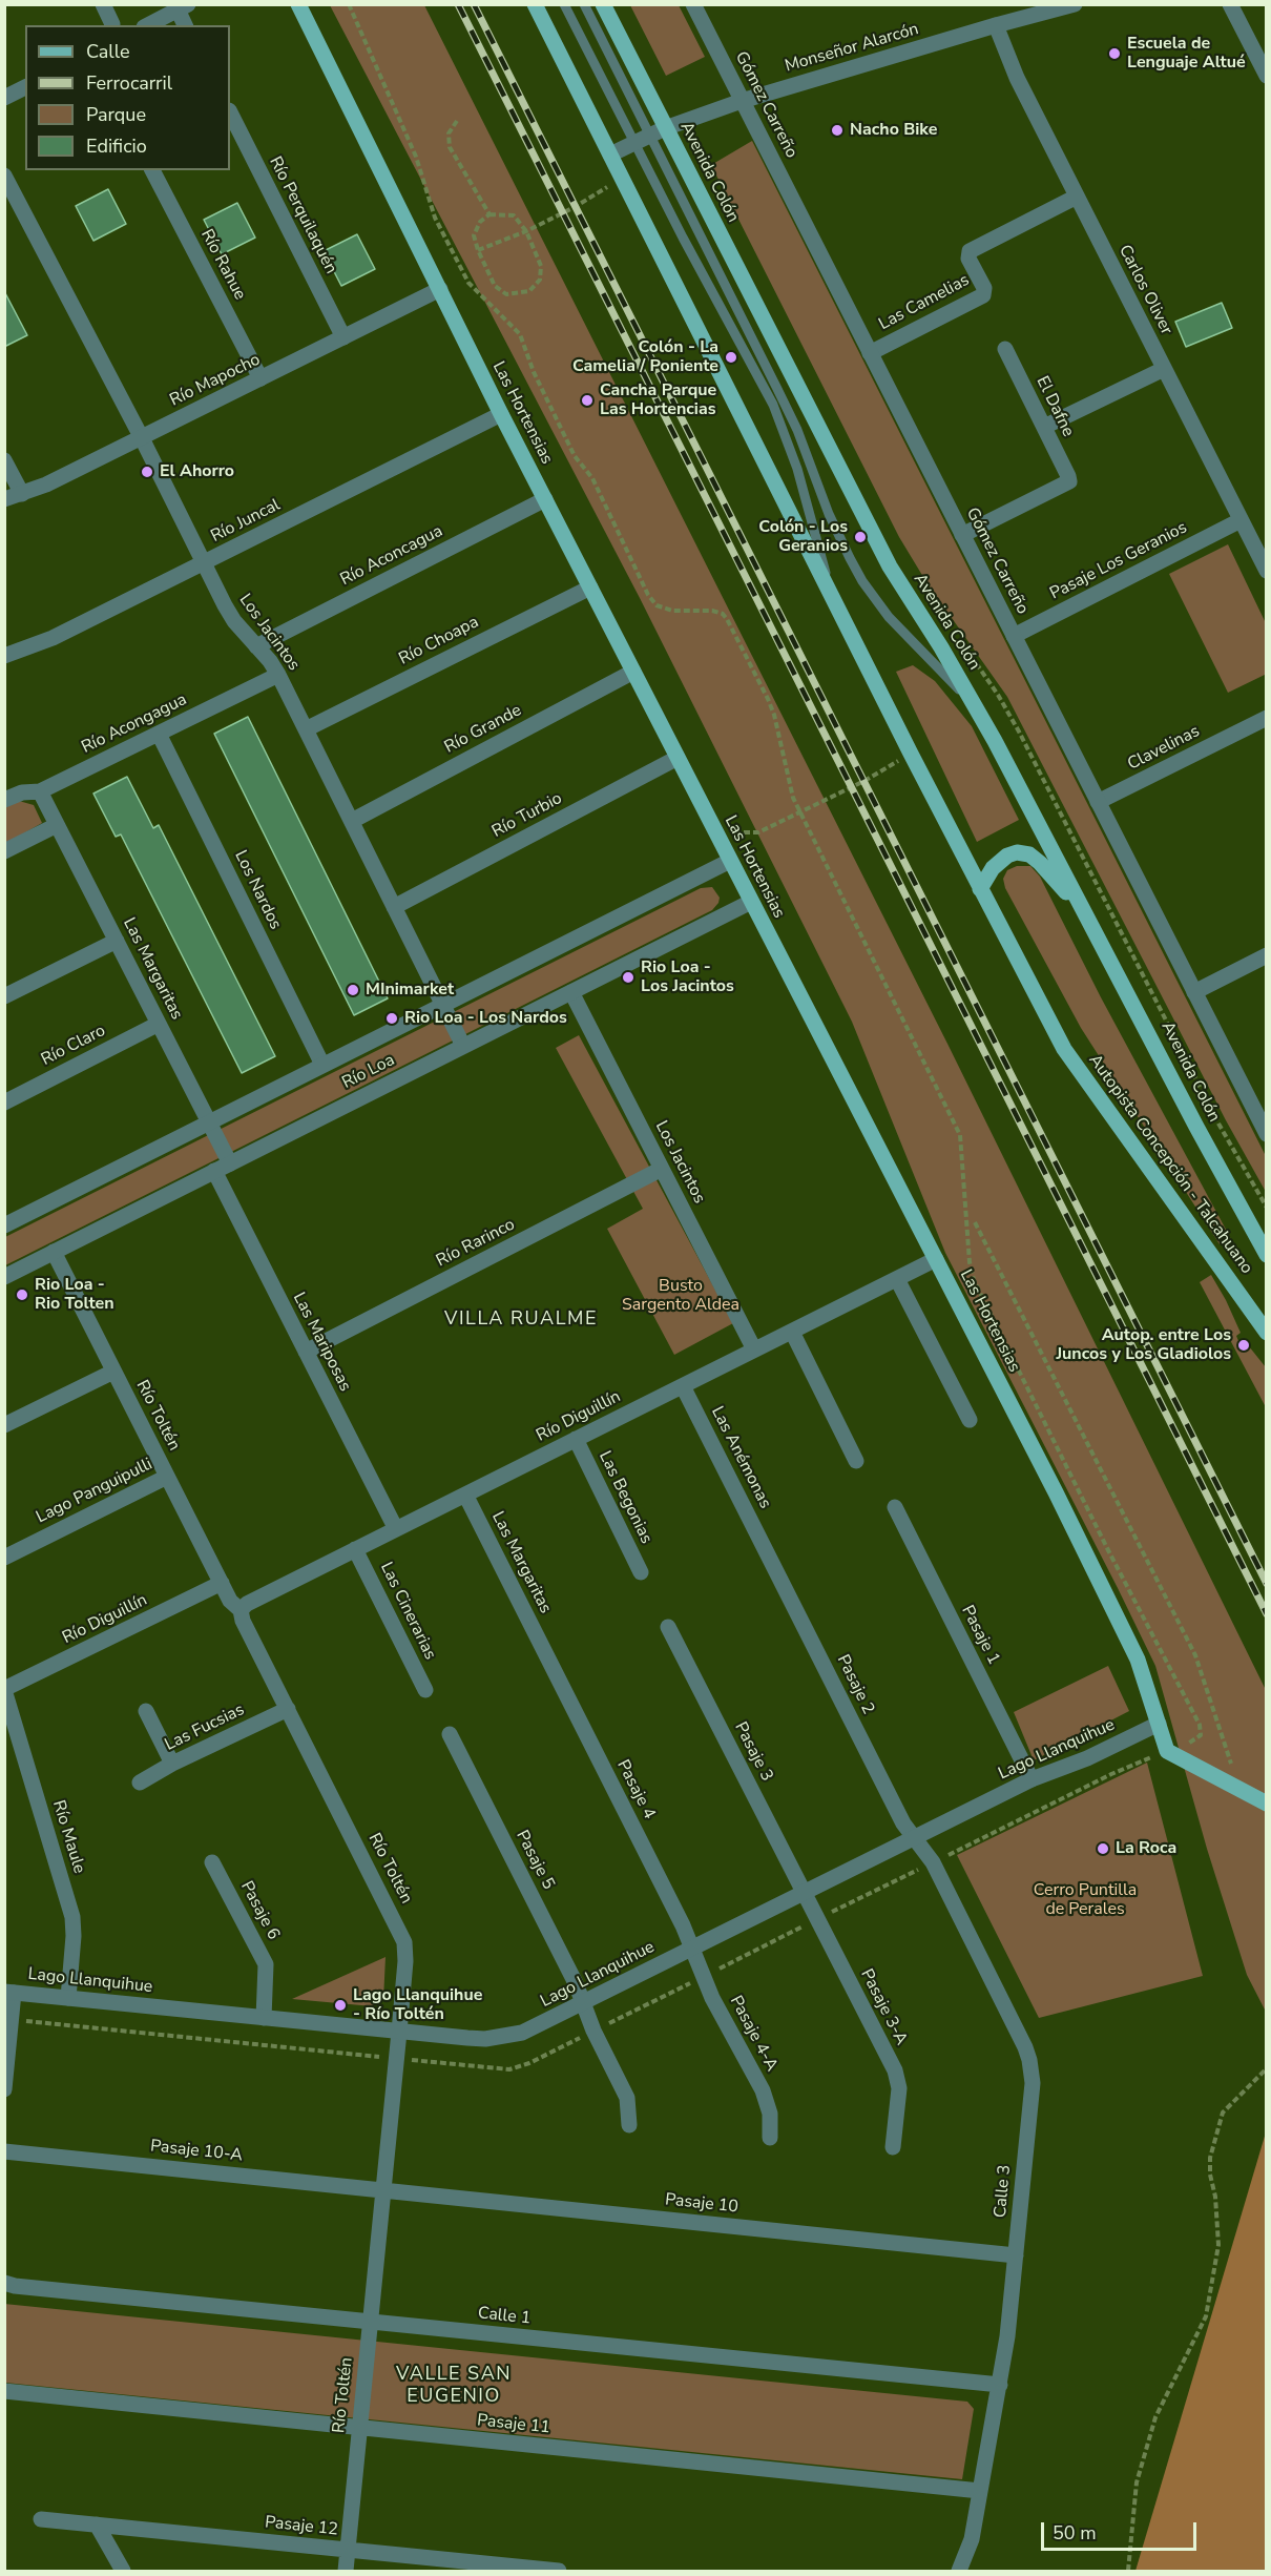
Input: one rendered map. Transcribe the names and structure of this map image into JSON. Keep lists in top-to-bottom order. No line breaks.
{"streets":{"main road":["Avenida Colón","Las Hortensias","Autopista Concepción - Talcahuano"],"street":["Monseñor Alarcón","Gómez Carreño","Río Perquilaquén","Río Rahue","Carlos Oliver","Las Camelias","Río Mapocho","El Dafne","Río Juncal","Río Aconcagua","Pasaje Los Geranios","Los Jacintos","Río Choapa","Río Acongagua","Río Grande","Clavelinas","Río Turbio","Los Nardos","Las Margaritas","Río Claro","Río Loa","Río Rarinco","Las Mariposas","Río Toltén","Río Diguillín","Las Anémonas","Lago Panguipulli","Las Begonias","Las Cinerarias","Pasaje 1","Pasaje 2","Las Fucsias","Lago Llanquihue","Pasaje 3","Pasaje 4","Río Maule","Pasaje 5","Pasaje 6","Pasaje 3-A","Pasaje 4-A","Pasaje 10-A","Calle 3","Pasaje 10","Calle 1","Pasaje 11","Pasaje 12"]},"crossings":[["Monseñor Alarcón","Gómez Carreño"],["Monseñor Alarcón","Avenida Colón"],["Monseñor Alarcón","Carlos Oliver"],["Gómez Carreño","Las Camelias"],["Gómez Carreño","El Dafne"],["Gómez Carreño","Pasaje Los Geranios"],["Gómez Carreño","Clavelinas"],["Río Perquilaquén","Río Mapocho"],["Río Rahue","Río Mapocho"],["Carlos Oliver","Las Camelias"],["Carlos Oliver","Pasaje Los Geranios"],["Río Mapocho","Las Hortensias"],["Río Mapocho","Los Jacintos"],["Las Hortensias","Río Juncal"],["Las Hortensias","Río Aconcagua"],["Las Hortensias","Río Choapa"],["Las Hortensias","Río Grande"],["Las Hortensias","Río Turbio"],["Las Hortensias","Río Loa"],["Las Hortensias","Río Diguillín"],["Las Hortensias","Lago Llanquihue"],["Río Juncal","Los Jacintos"],["Río Aconcagua","Los Jacintos"],["Los Jacintos","Río Choapa"],["Los Jacintos","Río Acongagua"],["Los Jacintos","Río Grande"],["Los Jacintos","Río Turbio"],["Los Jacintos","Río Loa"],["Los Jacintos","Río Rarinco"],["Los Jacintos","Río Diguillín"],["Río Acongagua","Los Nardos"],["Río Acongagua","Las Margaritas"],["Los Nardos","Río Loa"],["Las Margaritas","Río Claro"],["Las Margaritas","Río Loa"],["Las Margaritas","Río Diguillín"],["Las Margaritas","Pasaje 4"],["Río Loa","Las Mariposas"],["Río Loa","Río Toltén"],["Río Rarinco","Las Mariposas"],["Las Mariposas","Río Diguillín"],["Río Toltén","Río Diguillín"],["Río Toltén","Lago Panguipulli"],["Río Toltén","Las Fucsias"],["Río Toltén","Lago Llanquihue"],["Río Toltén","Pasaje 10-A"],["Río Toltén","Pasaje 10"],["Río Toltén","Calle 1"],["Río Toltén","Pasaje 11"],["Río Toltén","Pasaje 12"],["Río Diguillín","Las Anémonas"],["Río Diguillín","Las Begonias"],["Río Diguillín","Las Cinerarias"],["Río Diguillín","Río Maule"],["Las Anémonas","Pasaje 2"],["Pasaje 1","Lago Llanquihue"],["Pasaje 2","Lago Llanquihue"],["Pasaje 2","Calle 3"],["Lago Llanquihue","Pasaje 3"],["Lago Llanquihue","Pasaje 4"],["Lago Llanquihue","Río Maule"],["Lago Llanquihue","Pasaje 5"],["Lago Llanquihue","Pasaje 6"],["Lago Llanquihue","Pasaje 3-A"],["Lago Llanquihue","Pasaje 4-A"],["Lago Llanquihue","Calle 3"],["Pasaje 3","Pasaje 3-A"],["Pasaje 4","Pasaje 4-A"],["Pasaje 10-A","Pasaje 10"],["Calle 3","Pasaje 10"],["Calle 3","Calle 1"],["Calle 3","Pasaje 11"]],"districts":["VILLA RUALME","VALLE SAN EUGENIO"],"parks":["Busto Sargento Aldea","Cerro Puntilla de Perales"],"places":["Escuela de Lenguaje Altué","Nacho Bike","Colón - La Camelia / Poniente","Cancha Parque Las Hortencias","El Ahorro","Colón - Los Geranios","Rio Loa - Los Jacintos","MInimarket","Rio Loa - Los Nardos","Rio Loa - Rio Tolten","Autop. entre Los Juncos y Los Gladiolos","La Roca","Lago Llanquihue - Río Toltén"],"legend":["Calle","Ferrocarril","Parque","Edificio"],"scale_bar":"50 m"}
